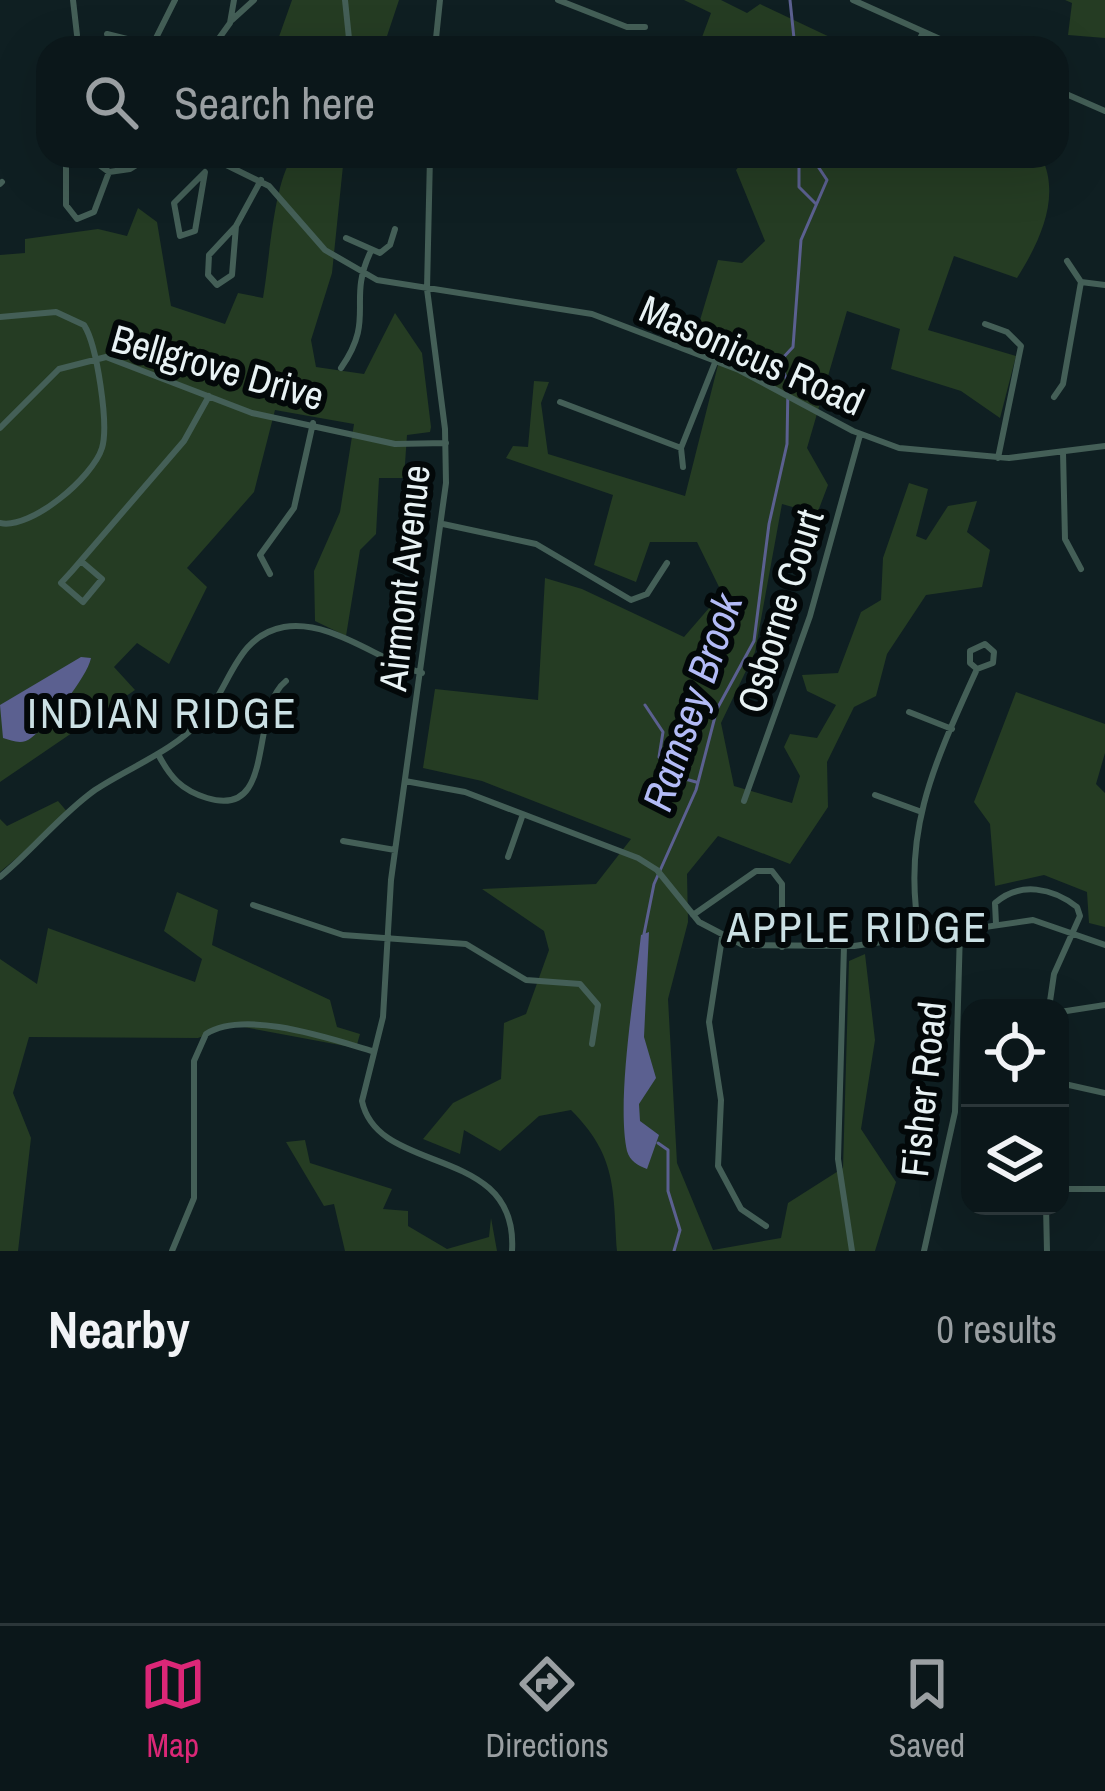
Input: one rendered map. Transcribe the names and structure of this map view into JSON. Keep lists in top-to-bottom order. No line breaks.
{"streets":{"street":["Masonicus Road","Bellgrove Drive","Airmont Avenue","Osborne Court","Fisher Road"]},"crossings":[["Masonicus Road","Airmont Avenue"],["Masonicus Road","Osborne Court"],["Bellgrove Drive","Airmont Avenue"]],"districts":["INDIAN RIDGE","APPLE RIDGE"],"water":["Ramsey Brook"],"page":{"search":"Search here","heading":["Nearby","0 results"],"nav":["Map","Directions","Saved"]}}
